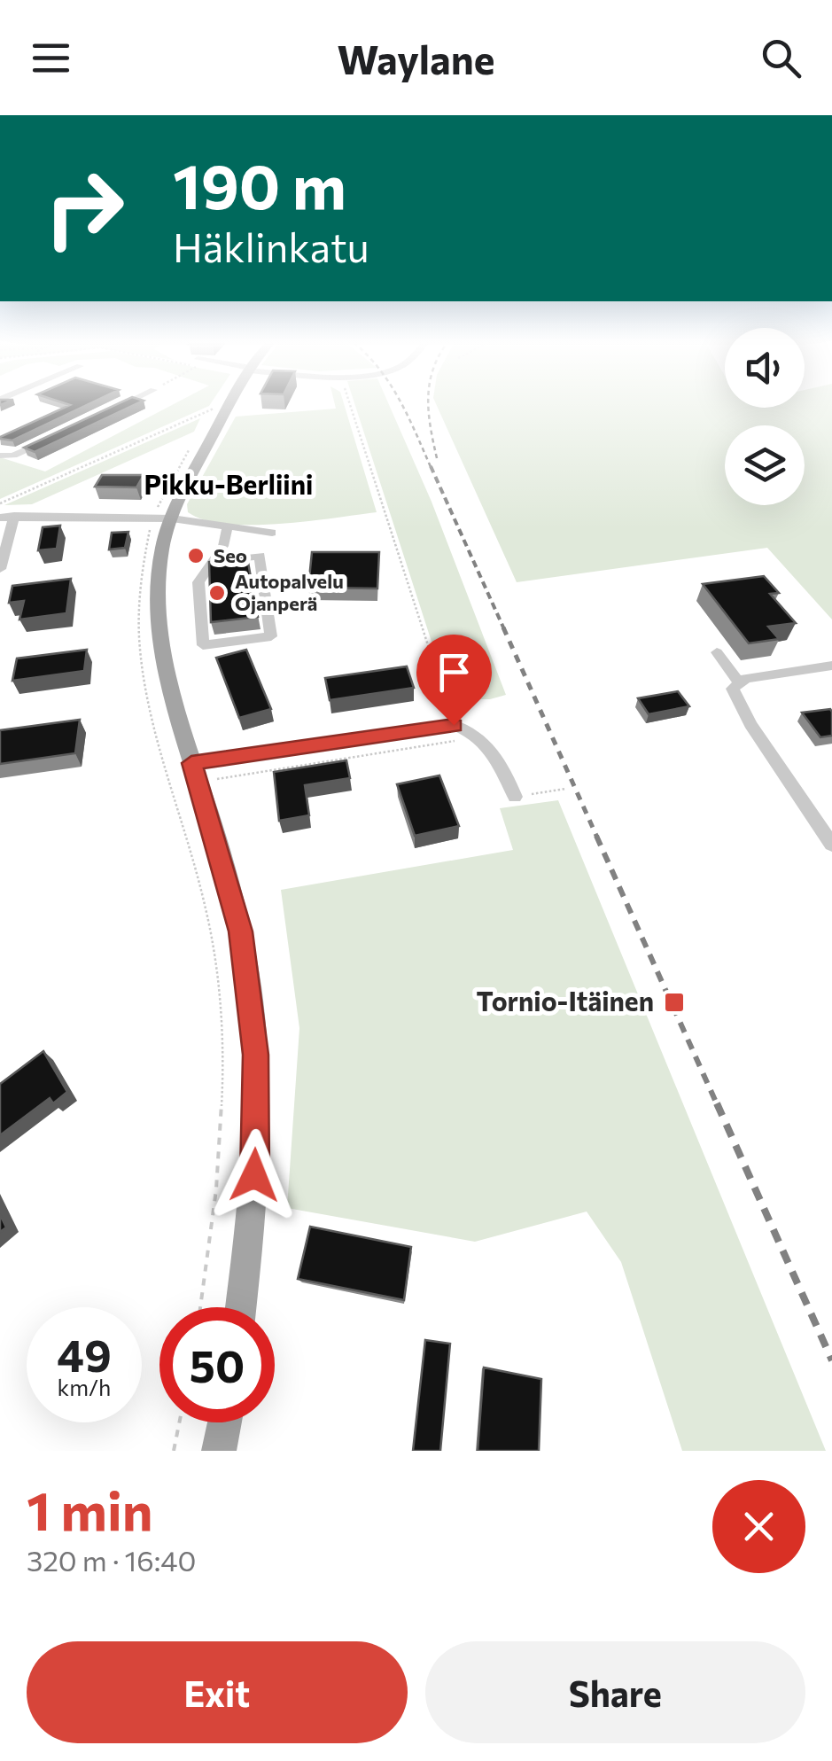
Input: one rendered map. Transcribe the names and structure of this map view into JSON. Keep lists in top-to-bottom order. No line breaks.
{"districts":["Pikku-Berliini"],"places":{"other":["Seo","Autopalvelu Ojanperä"],"transit":["Tornio-Itäinen"]},"page":{"header":"Waylane","turn":["190 m","Häklinkatu"],"speed":"49 km/h","limit":"50","heading":["1 min","320 m · 16:40"],"buttons":["Exit","Share"]}}
